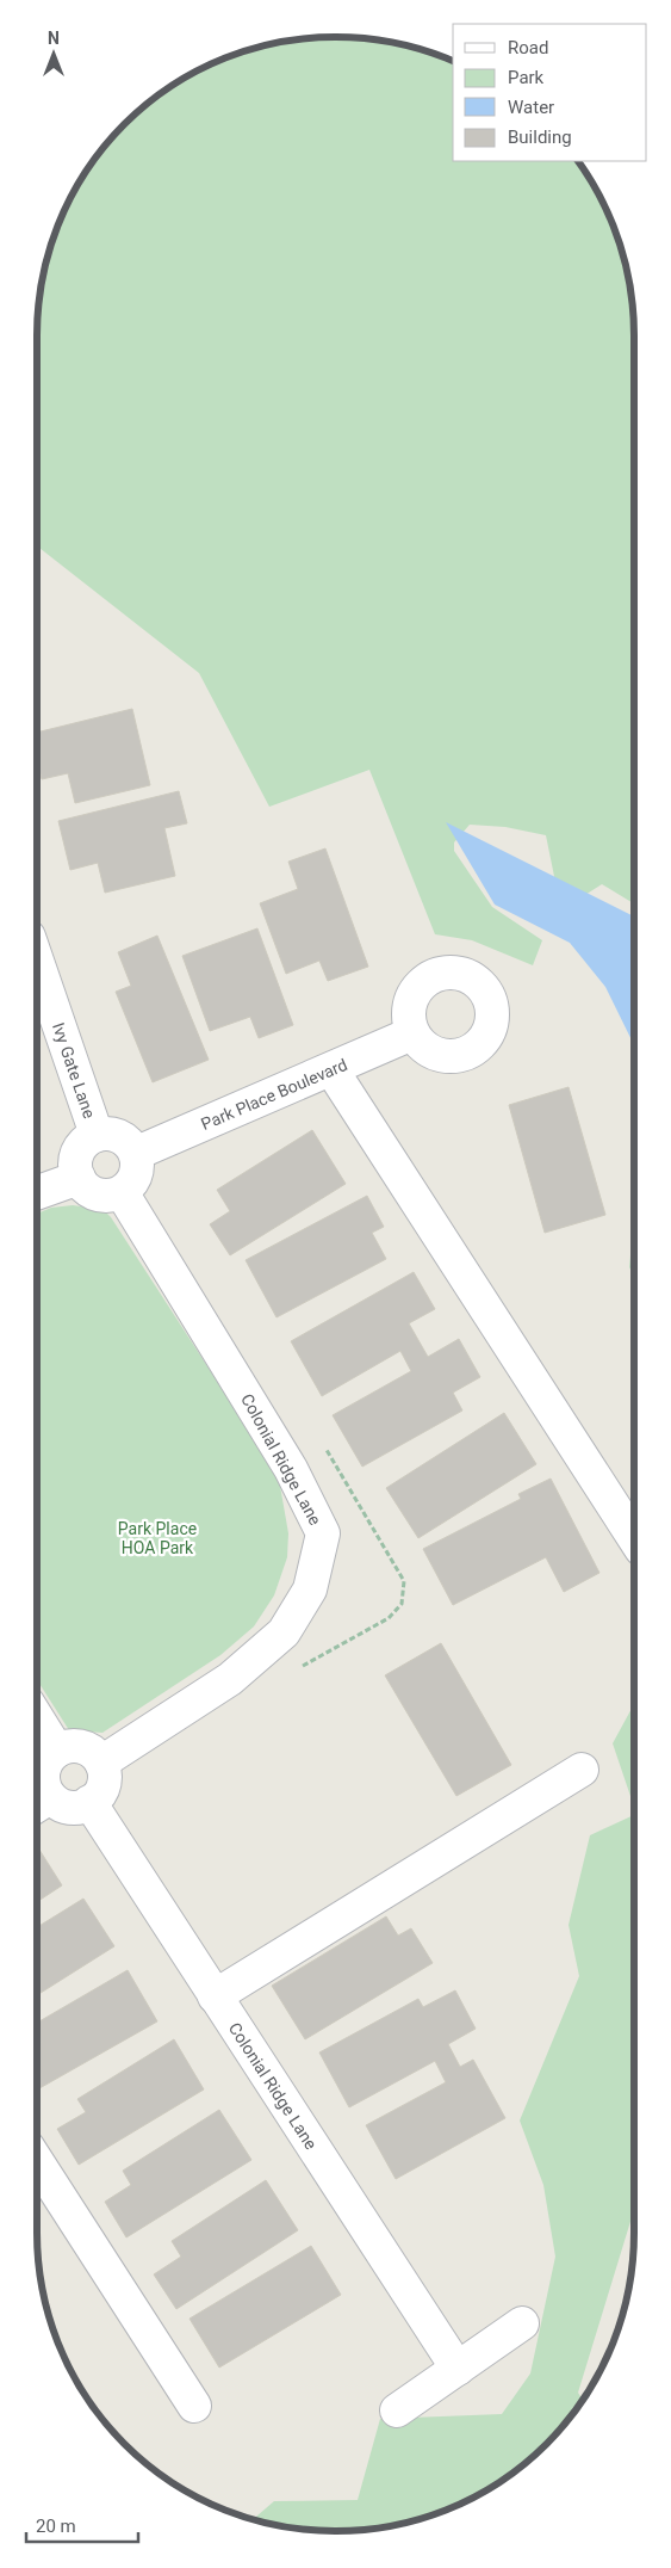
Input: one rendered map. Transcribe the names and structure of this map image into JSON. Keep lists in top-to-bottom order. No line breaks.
{"streets":{"street":["Ivy Gate Lane","Park Place Boulevard","Colonial Ridge Lane"]},"crossings":[["Ivy Gate Lane","Park Place Boulevard"],["Ivy Gate Lane","Colonial Ridge Lane"],["Park Place Boulevard","Colonial Ridge Lane"]],"parks":["Park Place HOA Park"],"legend":["Road","Park","Water","Building"],"scale_bar":"20 m","north":"top"}
